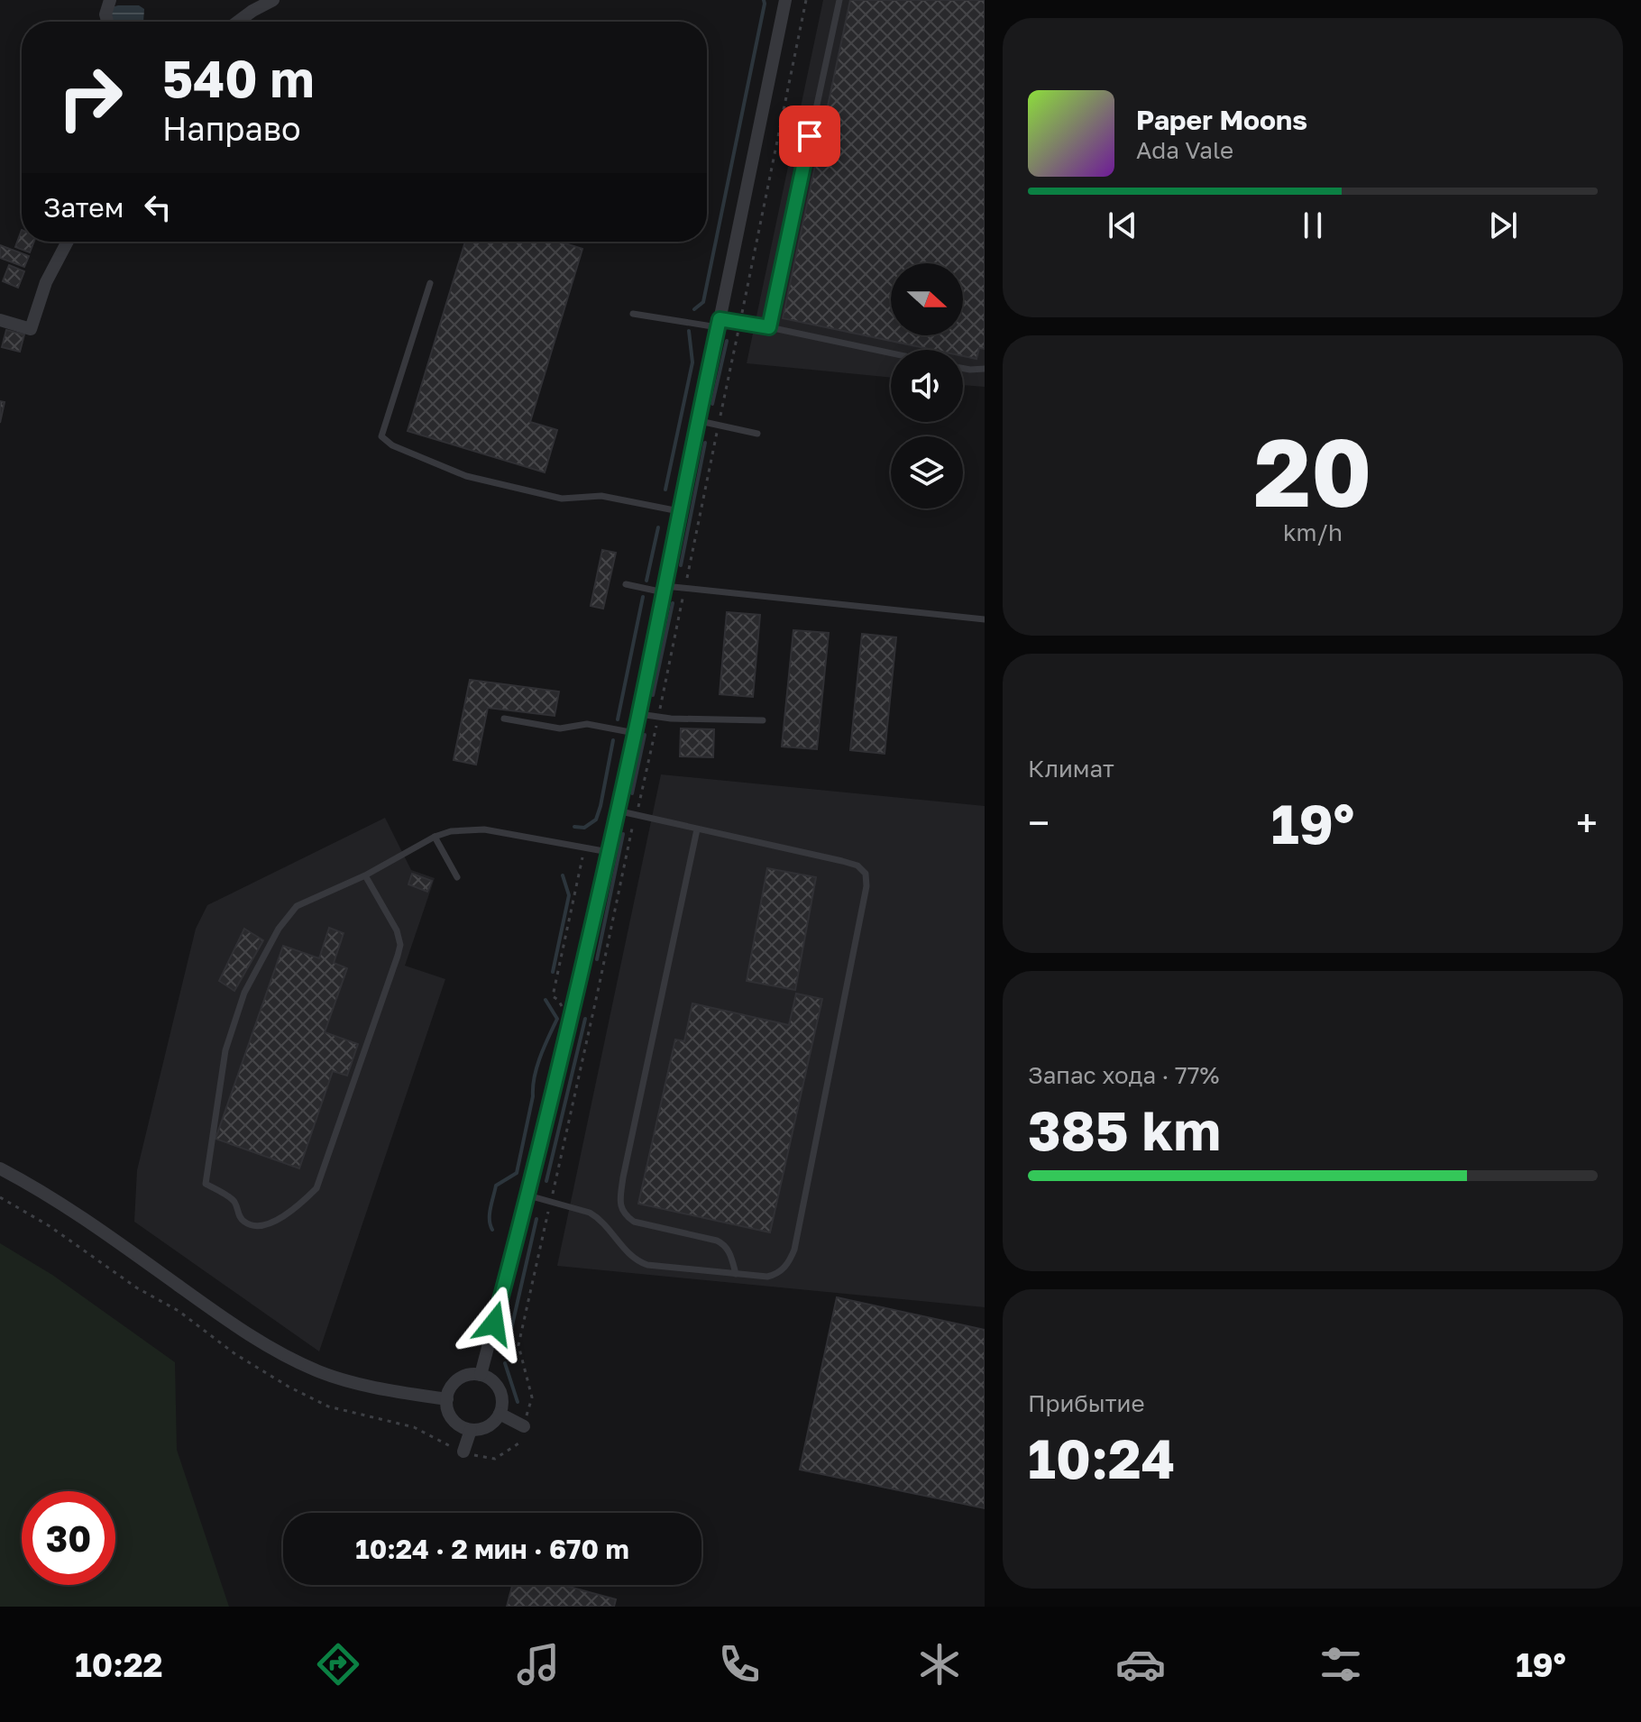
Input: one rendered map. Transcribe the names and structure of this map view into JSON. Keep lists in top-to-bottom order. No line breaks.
{"north":"right","page":{"turn":["540 m","Направо"],"song":["Paper Moons","Ada Vale"],"then":"Затем","tile":[["20","km/h"],"Климат",["Запас хода · 77%","385 km"],["Прибытие","10:24"]],"heat":["−","19°","+"],"limit":"30","trip":"10:24 · 2 мин · 670 m","tabs":["10:22","19°"]}}
